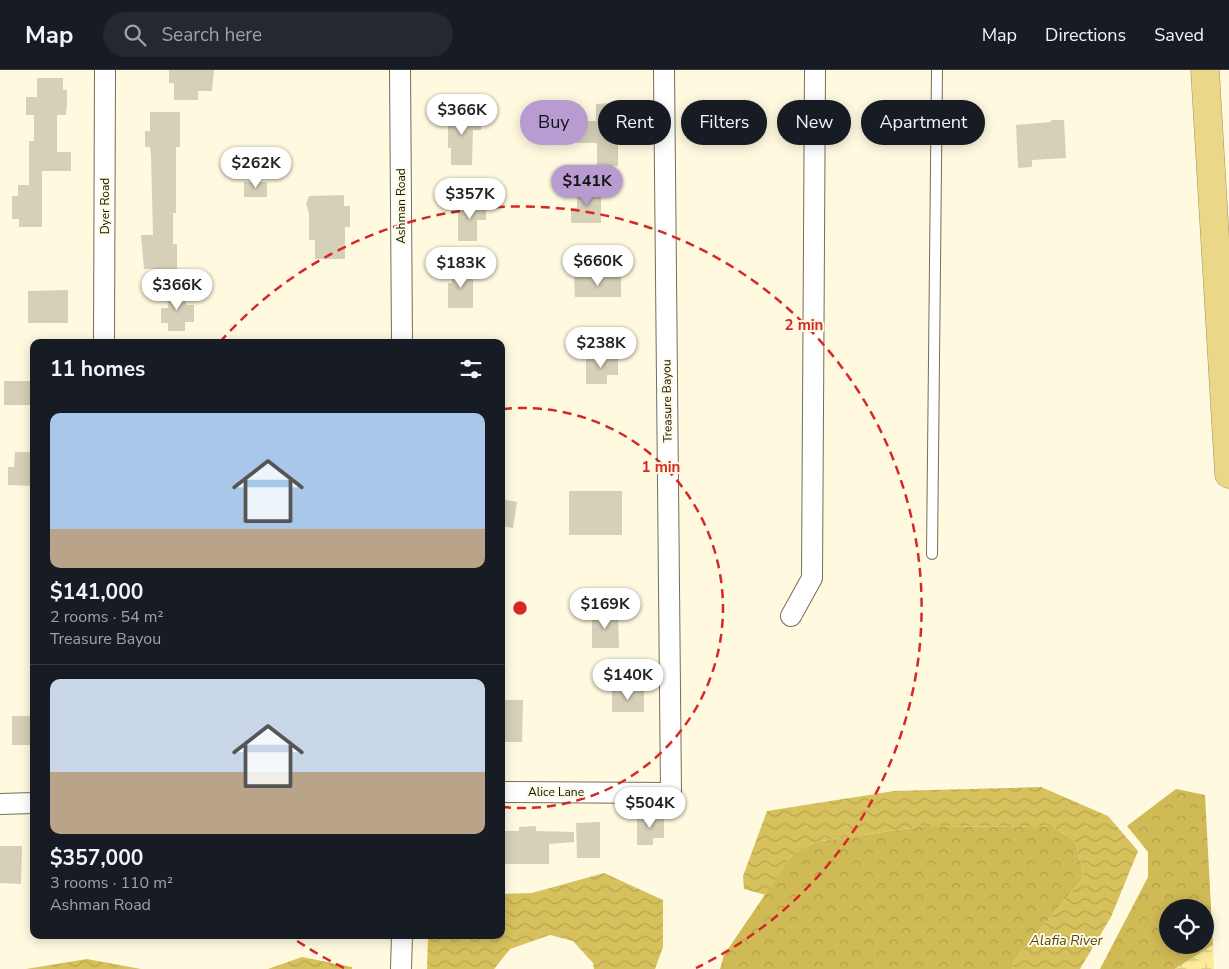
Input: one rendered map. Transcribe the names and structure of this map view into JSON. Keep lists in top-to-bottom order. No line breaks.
{"streets":{"street":["Dyer Road","Ashman Road","Treasure Bayou","Alice Lane"]},"crossings":[["Treasure Bayou","Alice Lane"]],"water":["Alafia River"],"page":{"header":"Map","search":"Search here","nav":["Map","Directions","Saved"],"price":["$366K","$262K","$141K","$357K","$660K","$183K","$366K","$238K","$169K","$140K","$504K"],"chip":["Buy","Rent","Filters","New","Apartment"],"heading":"11 homes","list":[{"name":"$141,000","note":"2 rooms · 54 m² · Treasure Bayou"},{"name":"$357,000","note":"3 rooms · 110 m² · Ashman Road"}]},"rings":["2 min","1 min"]}
